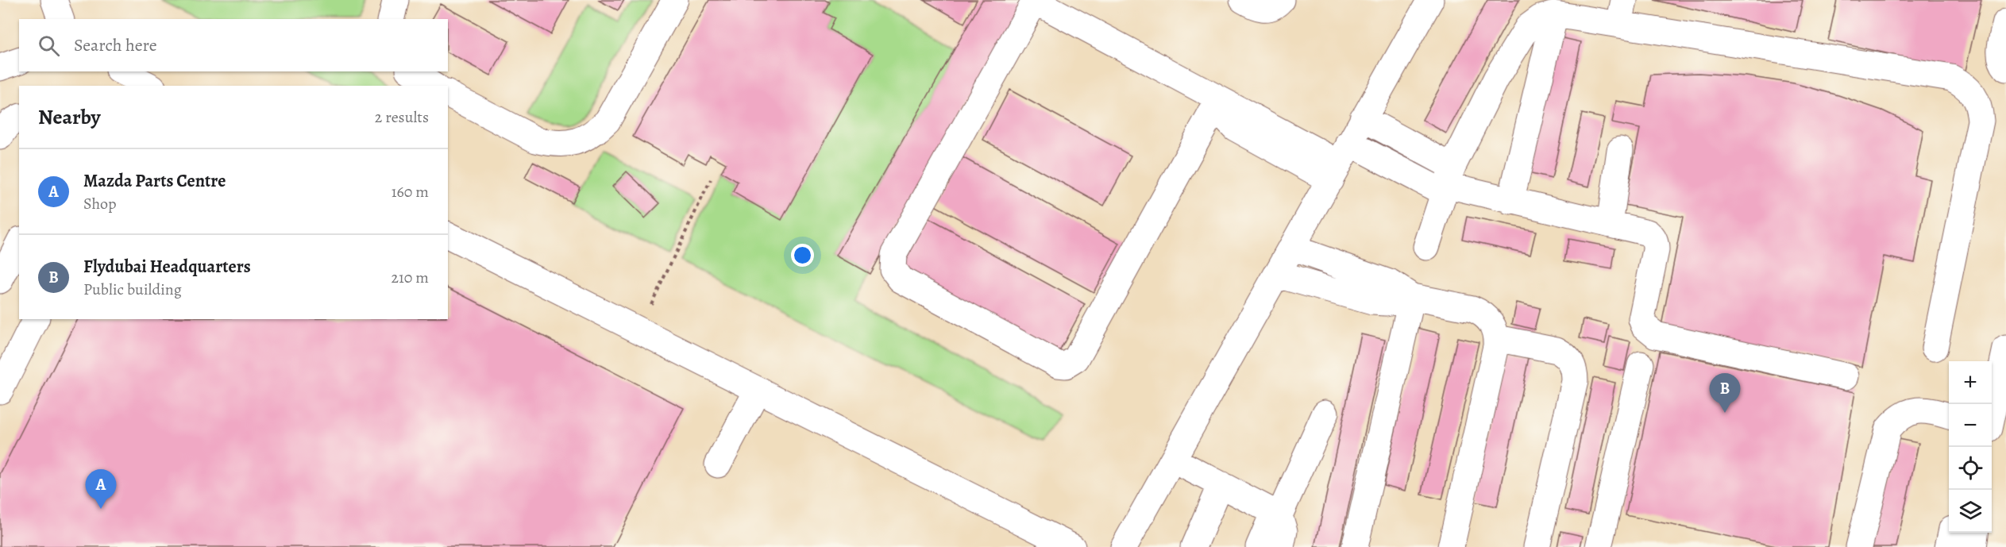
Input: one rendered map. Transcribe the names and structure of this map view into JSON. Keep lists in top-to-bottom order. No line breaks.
{"page":{"search":"Search here","heading":["Nearby","2 results"],"list":[{"mark":"A","name":"Mazda Parts Centre","note":"Shop","value":"160 m"},{"mark":"B","name":"Flydubai Headquarters","note":"Public building","value":"210 m"}],"map_buttons":["+","−"],"pins":["B","A"]}}
